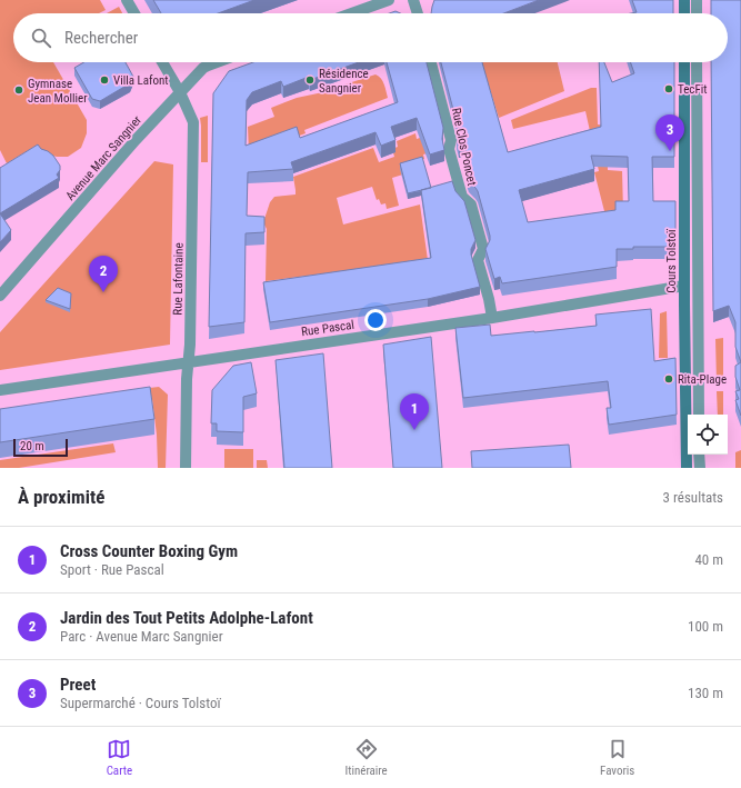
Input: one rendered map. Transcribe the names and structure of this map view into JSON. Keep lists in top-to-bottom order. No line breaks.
{"streets":{"main road":["Cours Tolstoï"],"street":["Rue Clos Poncet","Avenue Marc Sangnier","Rue Lafontaine","Rue Pascal"]},"crossings":[["Rue Clos Poncet","Rue Pascal"],["Avenue Marc Sangnier","Rue Lafontaine"],["Cours Tolstoï","Rue Pascal"],["Rue Lafontaine","Rue Pascal"]],"places":["Villa Lafont","Résidence Sangnier","TecFit","Gymnase Jean Mollier","Rita-Plage"],"scale_bar":"20 m","page":{"search":"Rechercher","pins":["3","2","1"],"scale":"20 m","heading":["À proximité","3 résultats"],"list":[{"mark":"1","name":"Cross Counter Boxing Gym","note":"Sport · Rue Pascal","value":"40 m"},{"mark":"2","name":"Jardin des Tout Petits Adolphe-Lafont","note":"Parc · Avenue Marc Sangnier","value":"100 m"},{"mark":"3","name":"Preet","note":"Supermarché · Cours Tolstoï","value":"130 m"}],"nav":["Carte","Itinéraire","Favoris"]}}
